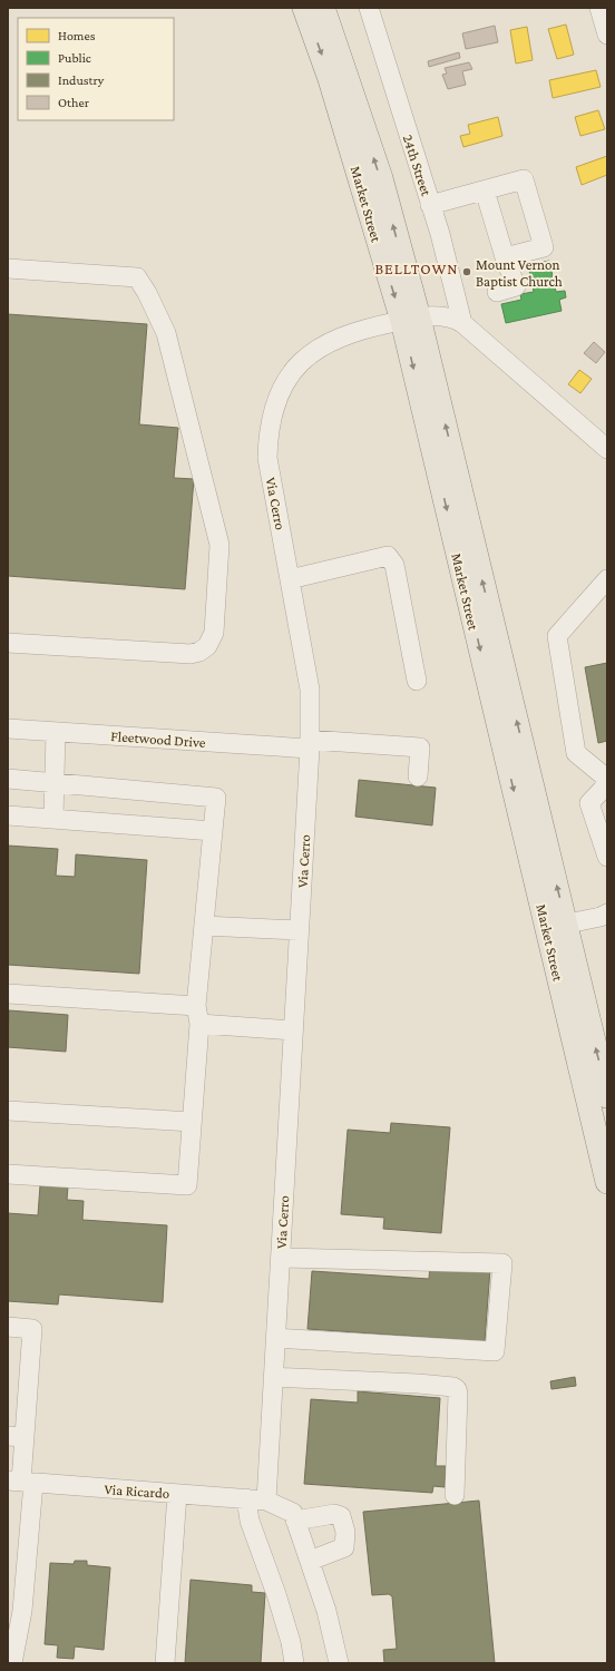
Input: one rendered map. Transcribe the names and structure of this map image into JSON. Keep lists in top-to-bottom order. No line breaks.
{"streets":{"main road":["Market Street"],"street":["24th Street","Via Cerro","Fleetwood Drive","Via Ricardo"]},"crossings":[["Market Street","Via Cerro"],["Via Cerro","Fleetwood Drive"],["Via Cerro","Via Ricardo"]],"districts":["BELLTOWN"],"places":["Mount Vernon Baptist Church"],"legend":["Homes","Public","Industry","Other"]}
